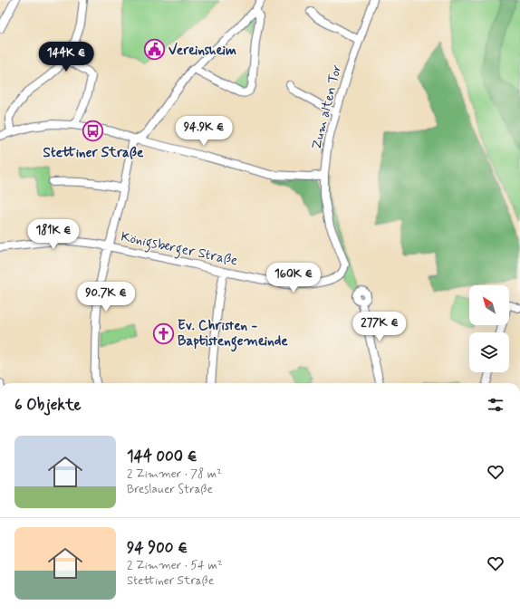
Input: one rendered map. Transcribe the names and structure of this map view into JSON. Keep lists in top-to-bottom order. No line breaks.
{"streets":{"street":["Zum alten Tor","Königsberger Straße"]},"crossings":[["Zum alten Tor","Königsberger Straße"]],"places":{"public building":["Vereinsheim"],"bus stop":["Stettiner Straße"],"church":["Ev. Christen - Baptistengemeinde"]},"north":"top left","page":{"price":["144K €","94.9K €","181K €","160K €","90.7K €","277K €"],"heading":"6 Objekte","list":[{"name":"144 000 €","note":"2 Zimmer · 78 m² · Breslauer Straße"},{"name":"94 900 €","note":"2 Zimmer · 54 m² · Stettiner Straße"}]}}
